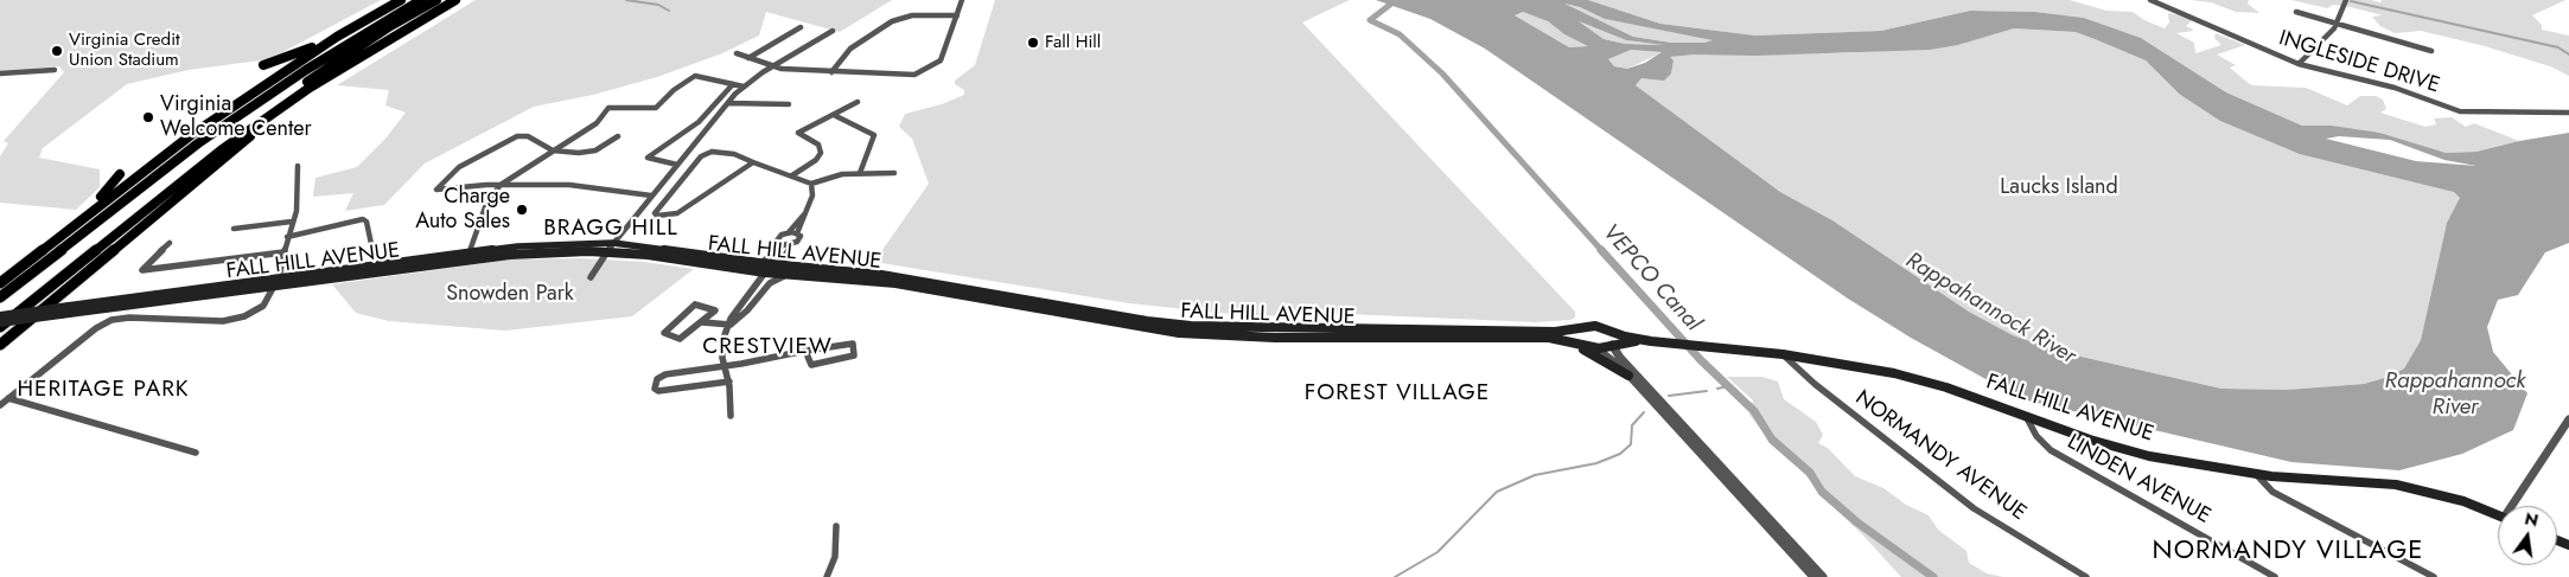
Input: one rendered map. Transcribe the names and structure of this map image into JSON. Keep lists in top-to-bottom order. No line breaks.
{"streets":{"main road":["FALL HILL AVENUE"],"street":["INGLESIDE DRIVE","NORMANDY AVENUE","LINDEN AVENUE"]},"crossings":[["FALL HILL AVENUE","NORMANDY AVENUE"],["FALL HILL AVENUE","LINDEN AVENUE"]],"districts":["BRAGG HILL","CRESTVIEW","HERITAGE PARK","FOREST VILLAGE","NORMANDY VILLAGE"],"water":["VEPCO Canal","Rappahannock River"],"parks":["Laucks Island","Snowden Park"],"places":["Fall Hill","Virginia Credit Union Stadium","Virginia Welcome Center","Charge Auto Sales"],"north":"top"}
